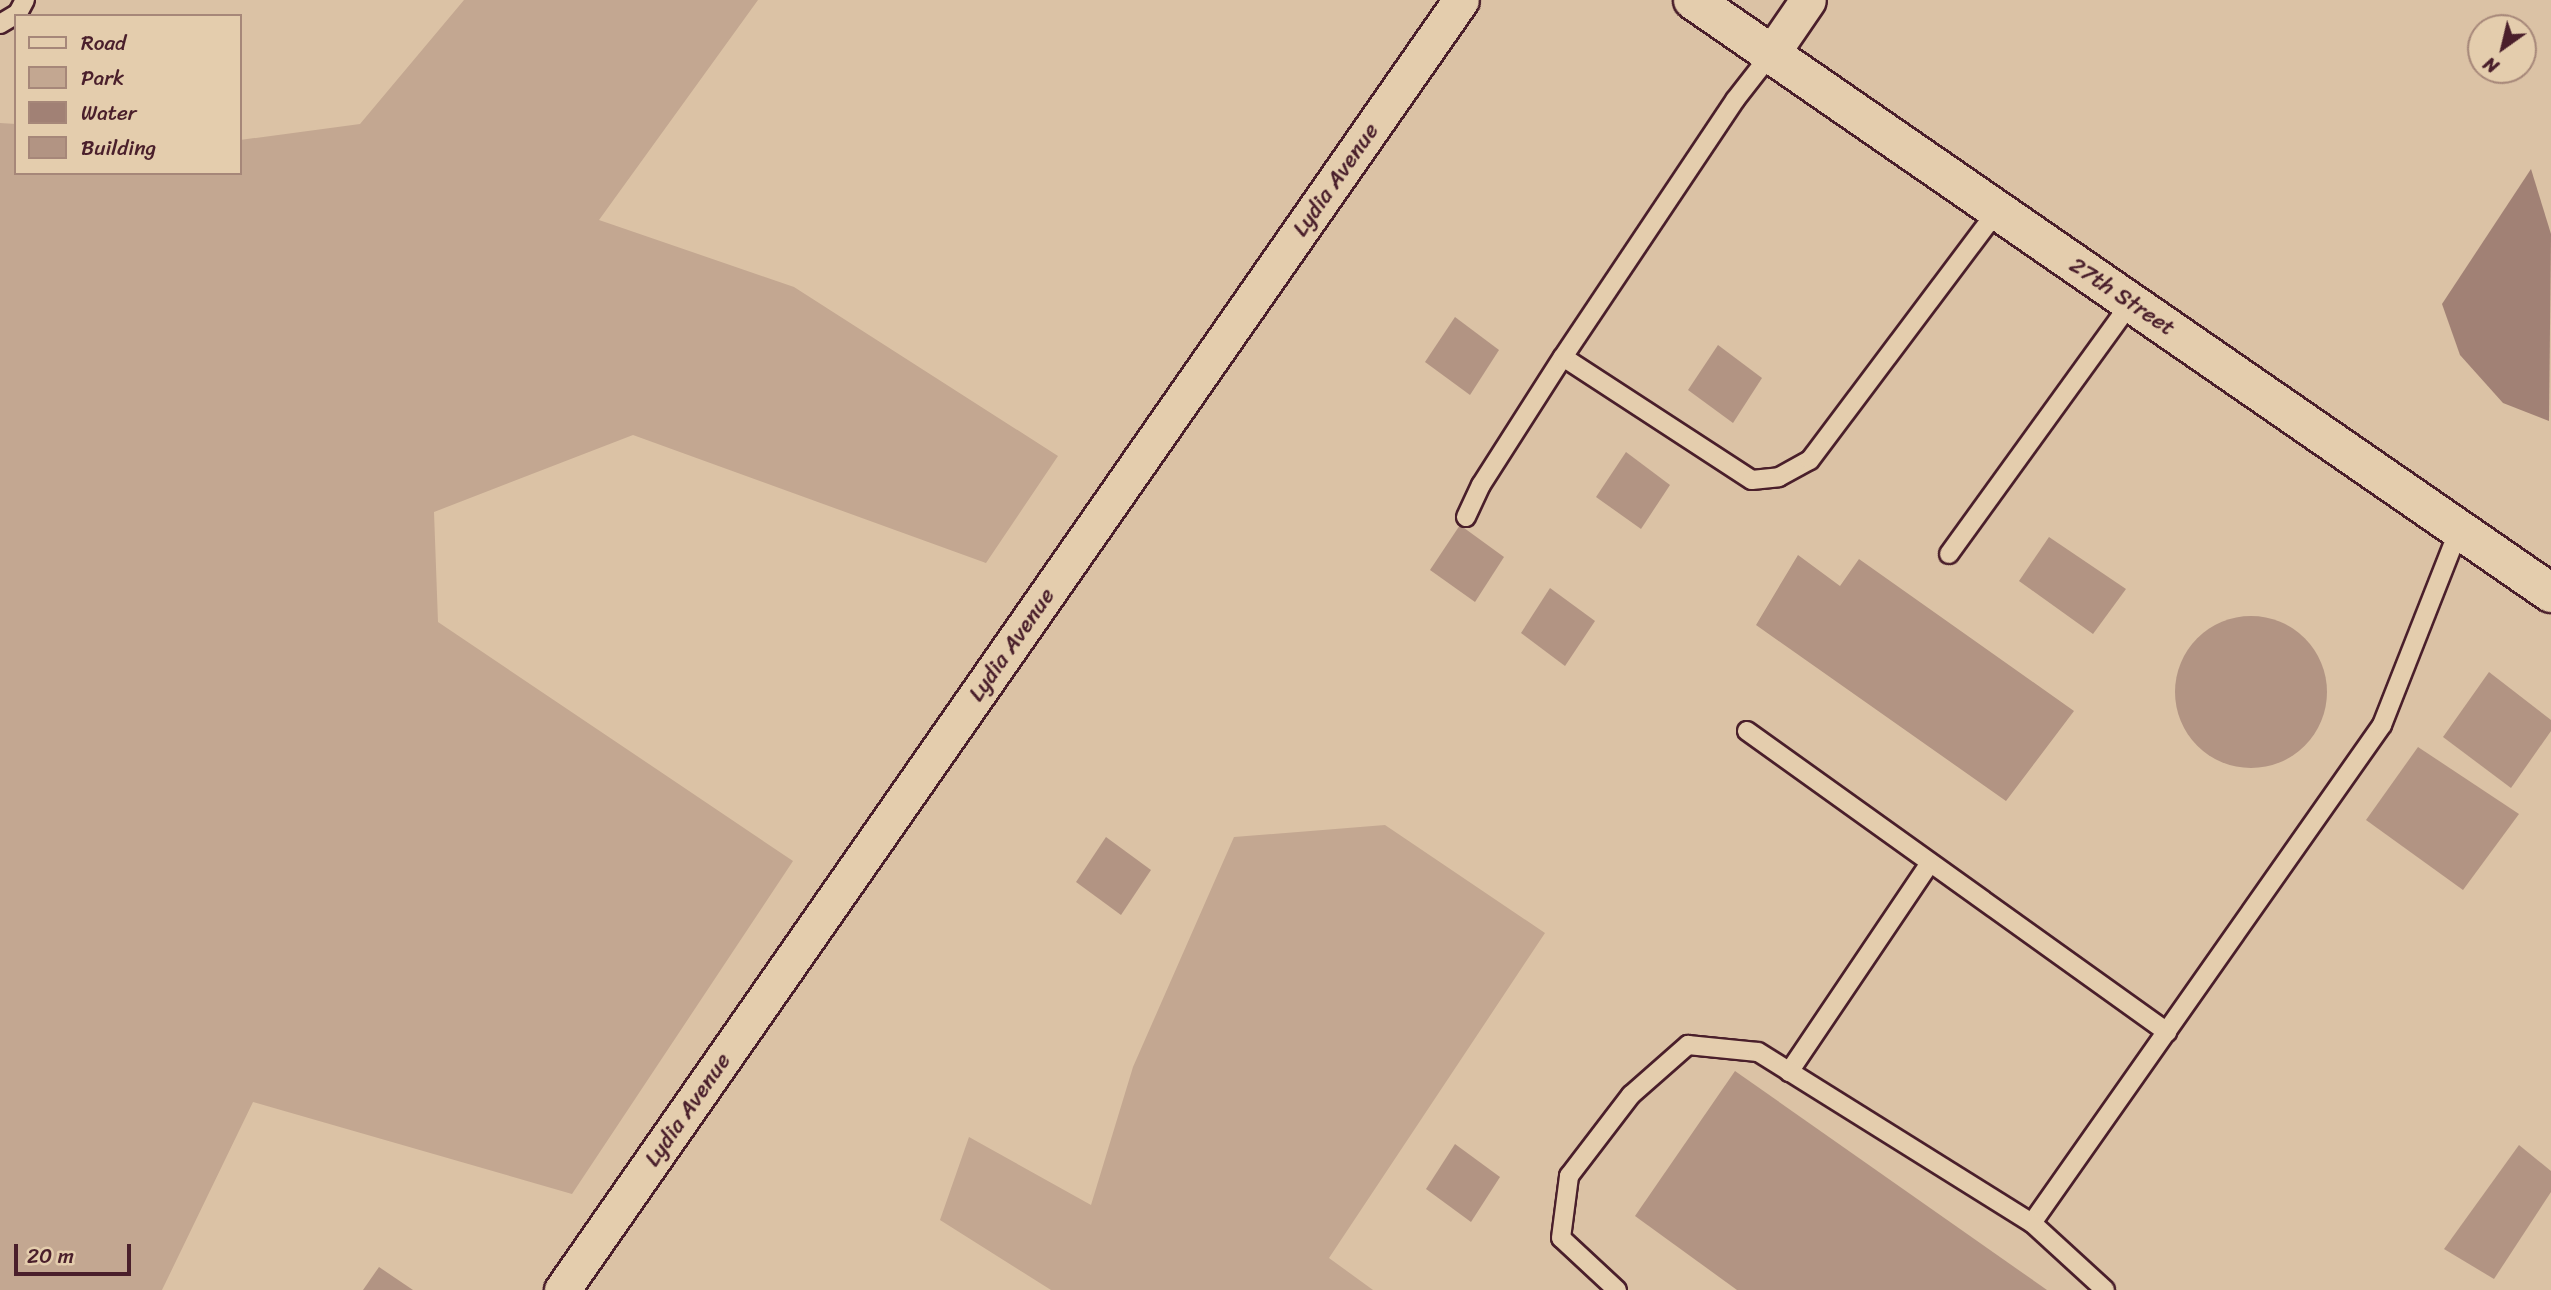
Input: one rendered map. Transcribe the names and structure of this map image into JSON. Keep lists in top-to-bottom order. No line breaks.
{"streets":{"street":["Lydia Avenue","27th Street"]},"legend":["Road","Park","Water","Building"],"scale_bar":"20 m","north":"bottom left"}
